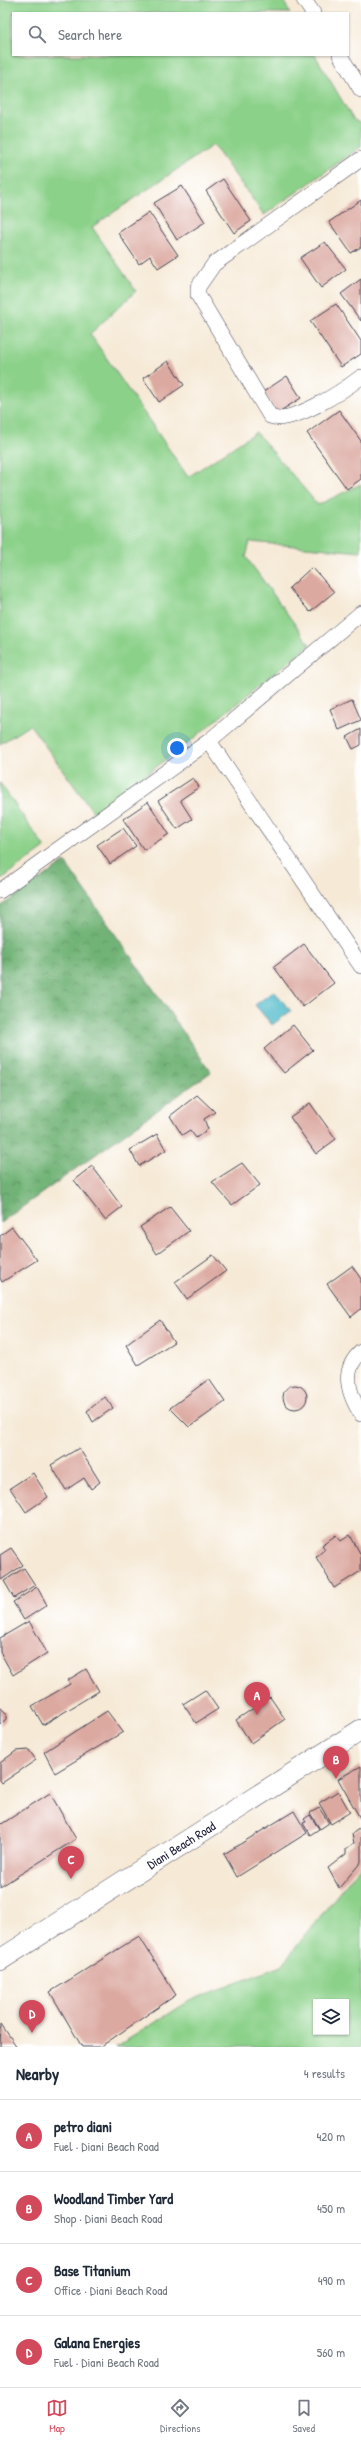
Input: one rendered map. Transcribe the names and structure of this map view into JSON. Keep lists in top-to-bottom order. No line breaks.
{"streets":{"main road":["Diani Beach Road"]},"page":{"search":"Search here","pins":["A","B","C","D"],"heading":["Nearby","4 results"],"list":[{"mark":"A","name":"petro diani","note":"Fuel · Diani Beach Road","value":"420 m"},{"mark":"B","name":"Woodland Timber Yard","note":"Shop · Diani Beach Road","value":"450 m"},{"mark":"C","name":"Base Titanium","note":"Office · Diani Beach Road","value":"490 m"},{"mark":"D","name":"Galana Energies","note":"Fuel · Diani Beach Road","value":"560 m"}],"nav":["Map","Directions","Saved"]}}
